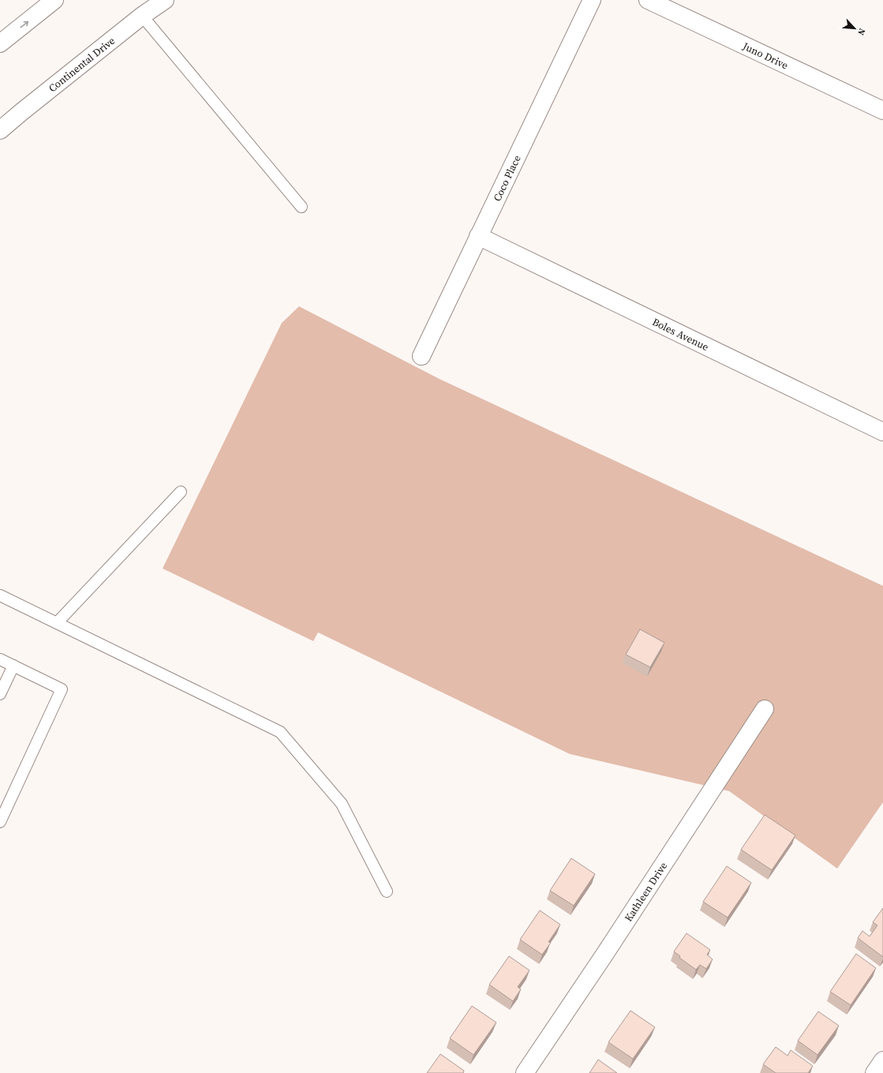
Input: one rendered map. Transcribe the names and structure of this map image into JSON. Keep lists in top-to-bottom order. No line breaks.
{"streets":{"main road":["Juno Drive","Continental Drive","Coco Place","Boles Avenue","Kathleen Drive"]},"crossings":[["Coco Place","Boles Avenue"]],"north":"bottom right"}
